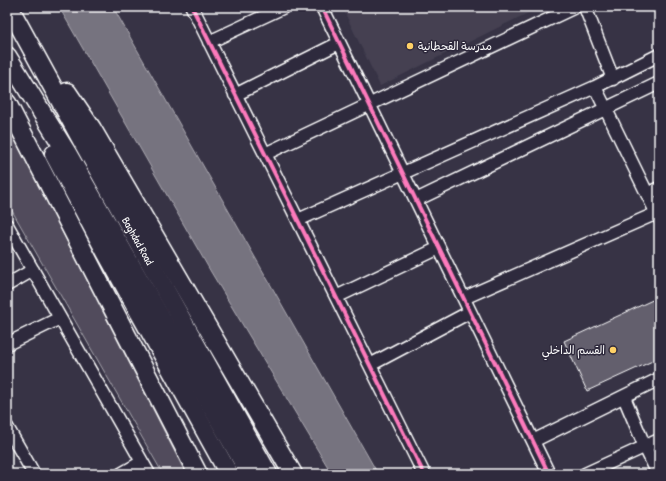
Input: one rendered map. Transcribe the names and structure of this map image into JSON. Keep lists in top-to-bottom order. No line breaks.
{"streets":{"highway":["Baghdad Road"]},"places":["مدرسة القحطانية","القسم الداخلي"]}
